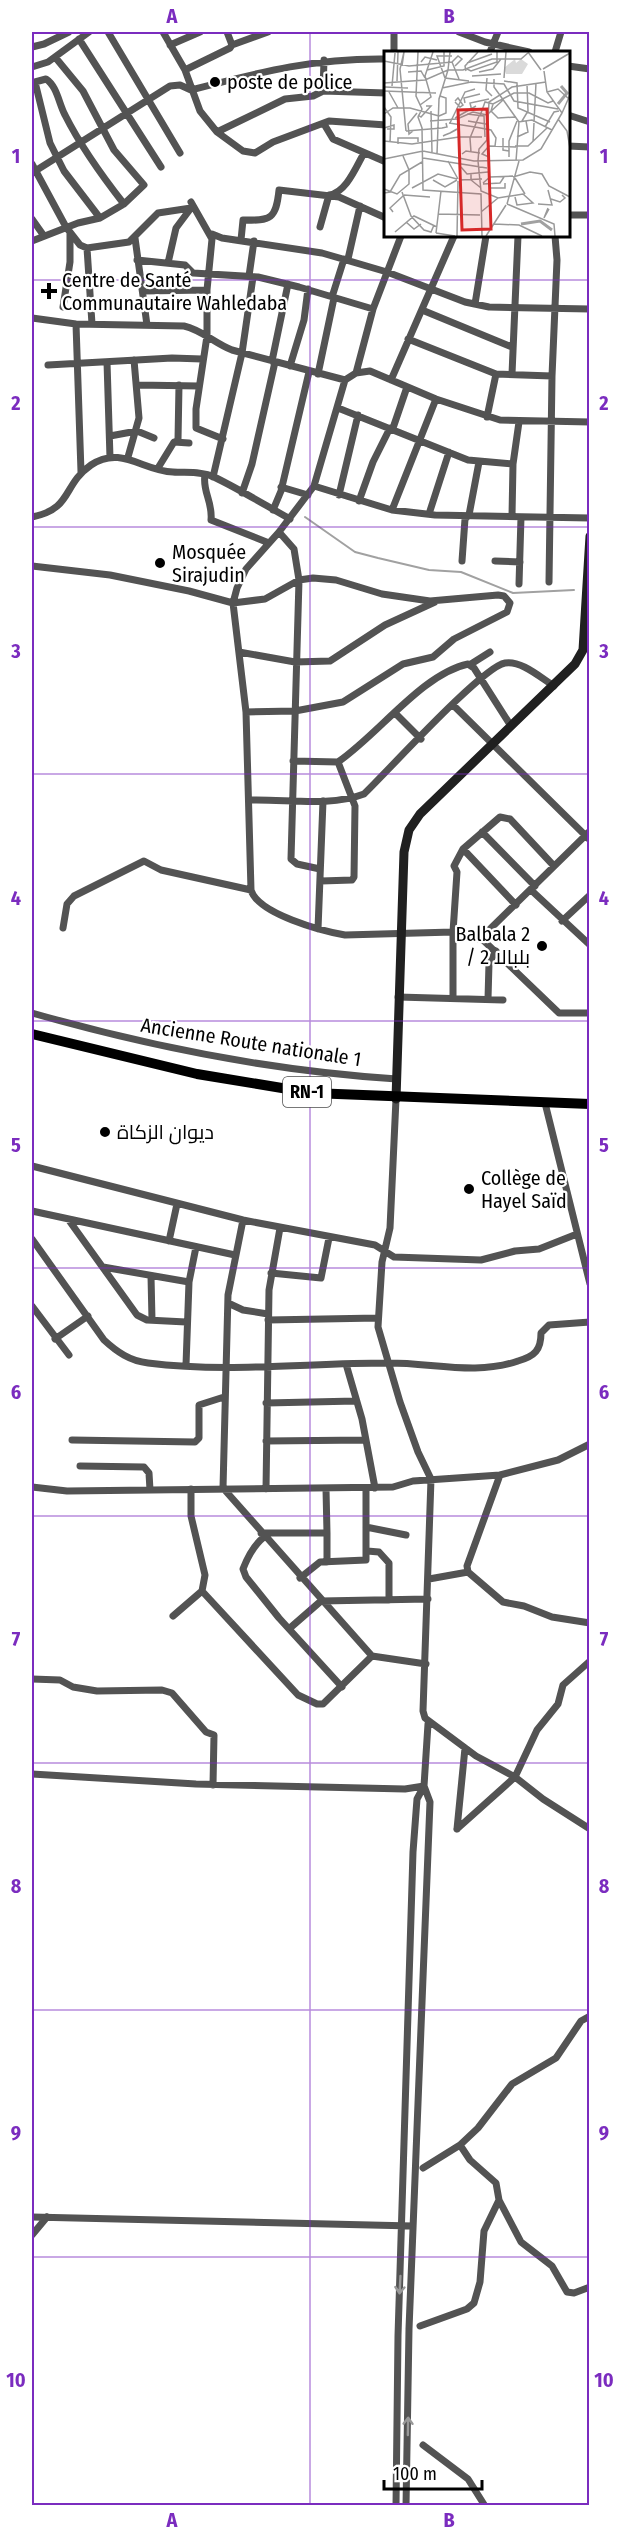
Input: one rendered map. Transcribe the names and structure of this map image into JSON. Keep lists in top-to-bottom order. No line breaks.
{"streets":{"main road":["RN-1"],"street":["Ancienne Route nationale 1"]},"places":{"other":["poste de police","Mosquée Sirajudin","Balbala 2 / بلبالا 2","ديوان الزكاة","Collège de Hayel Saïd"],"health":["Centre de Santé Communautaire Wahledaba"]},"scale_bar":"100 m","grid":{"columns":["A","B"],"rows":["1","2","3","4","5","6","7","8","9","10"]}}
